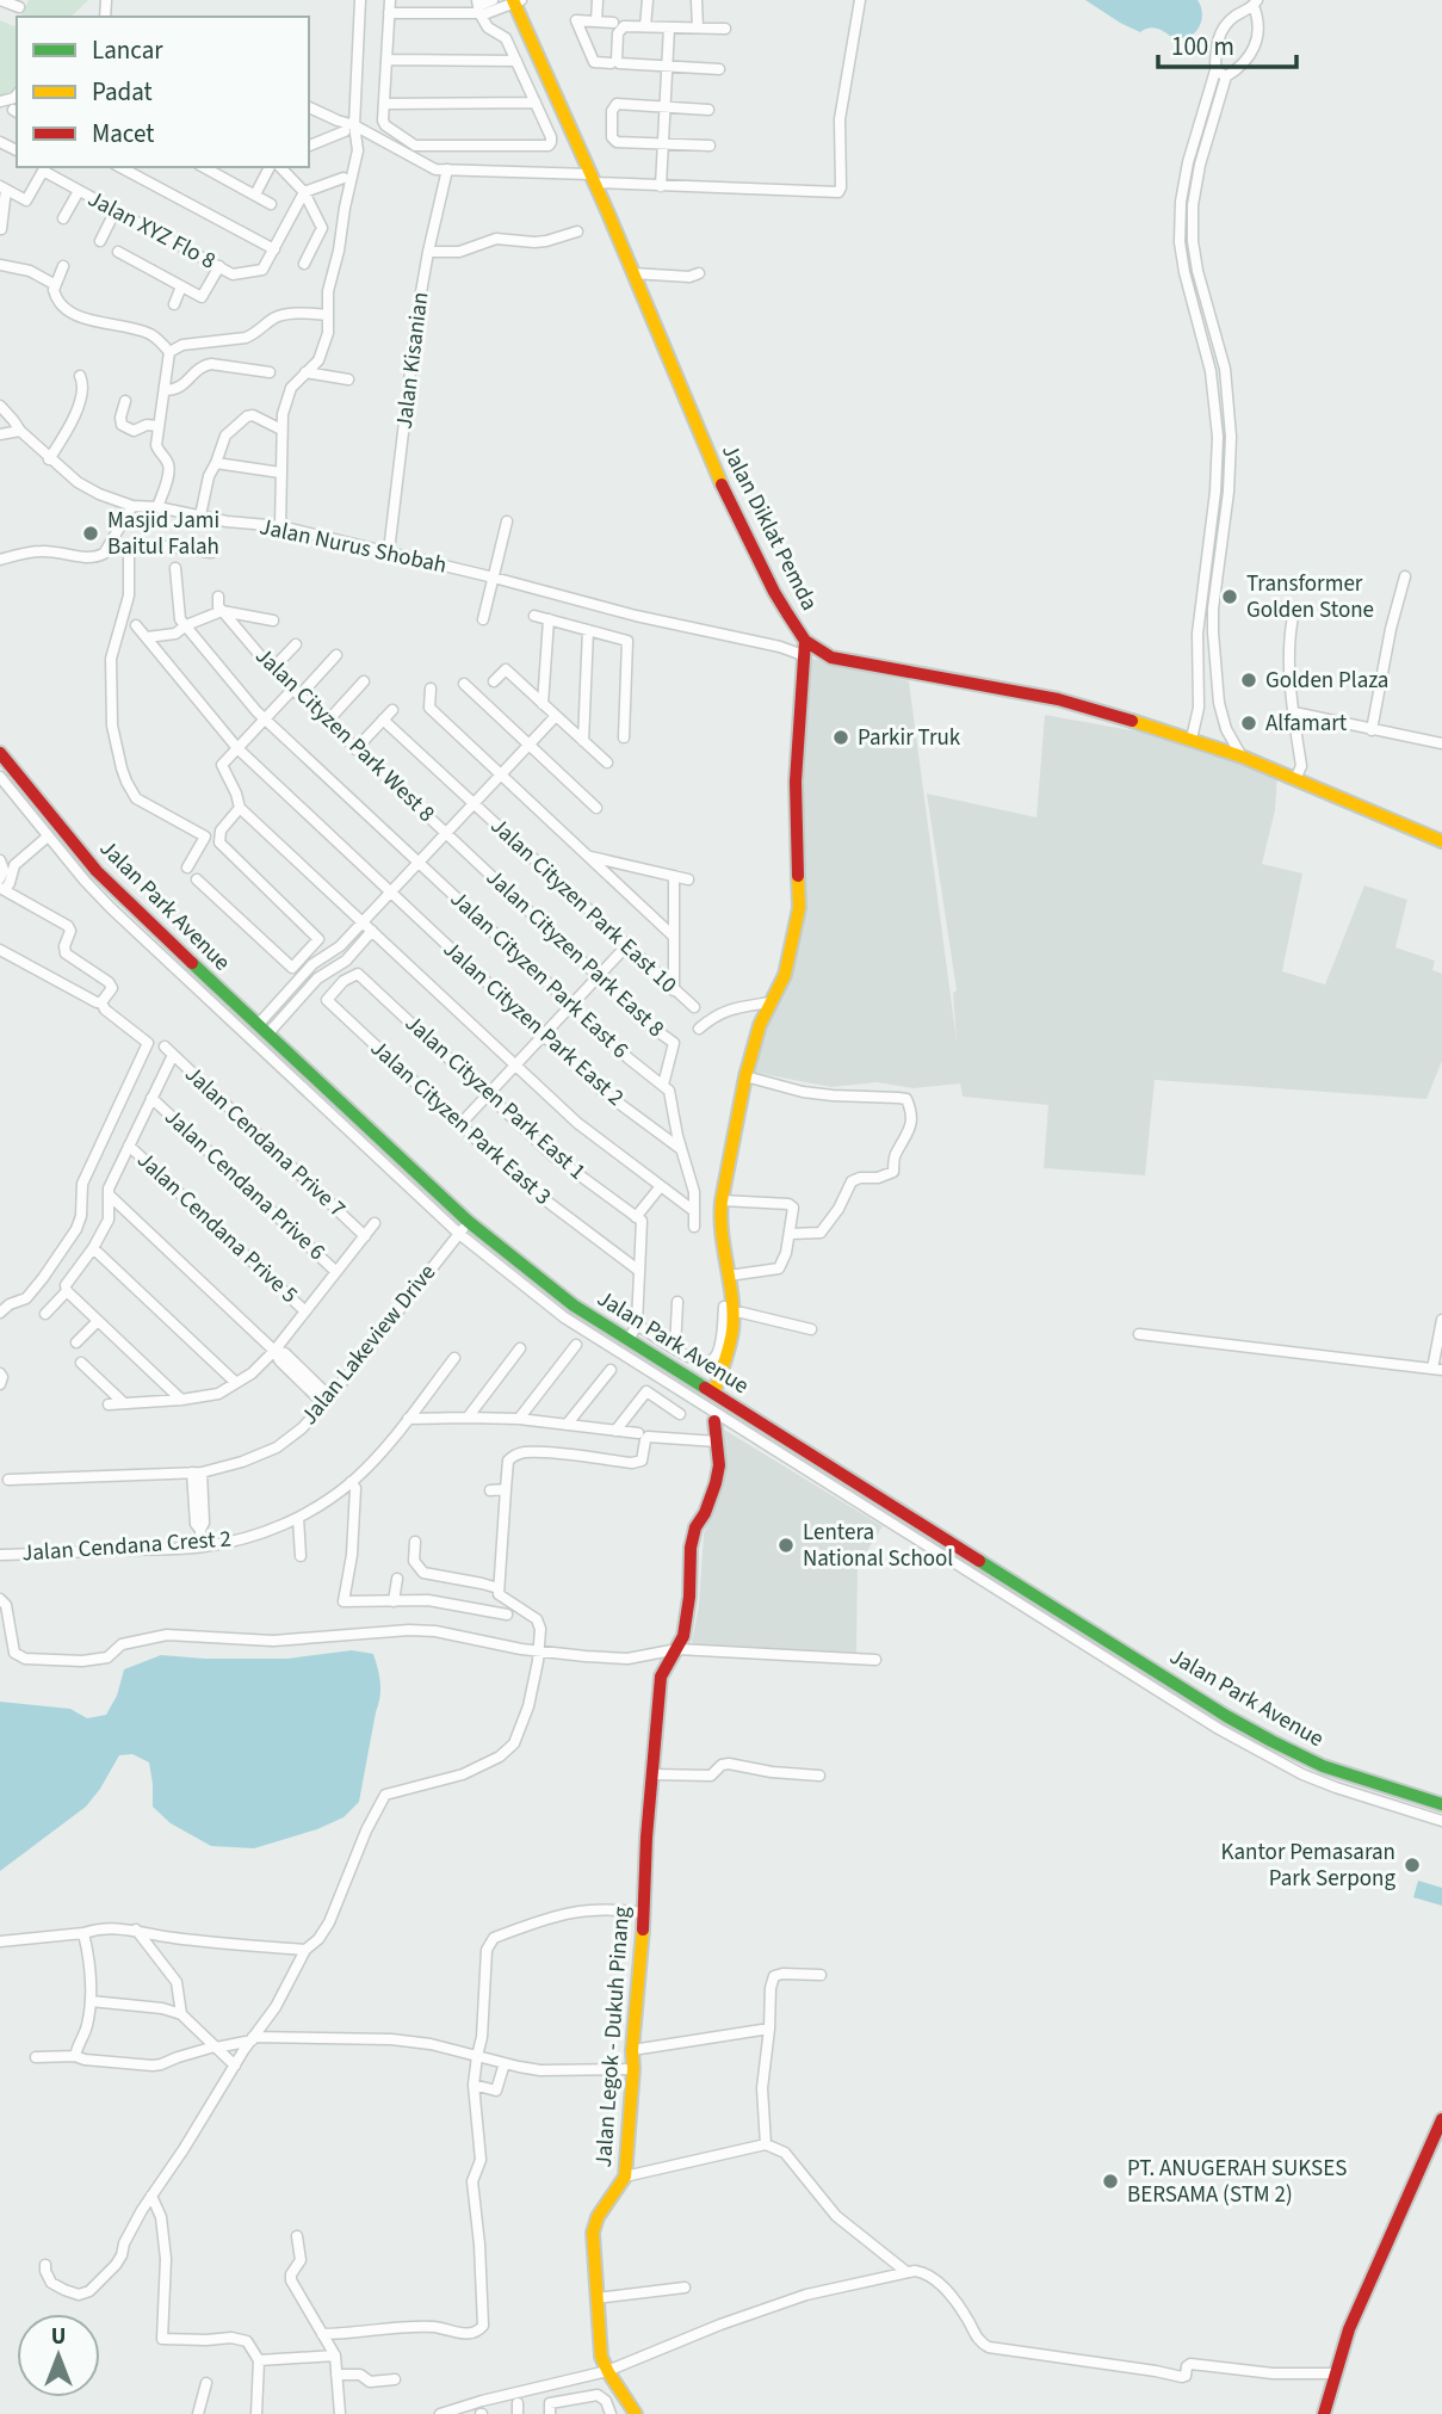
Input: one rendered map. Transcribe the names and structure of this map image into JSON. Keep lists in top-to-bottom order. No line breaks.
{"streets":{"street":["Jalan XYZ Flo 8","Jalan Kisanian","Jalan Diklat Pemda","Jalan Nurus Shobah","Jalan Cityzen Park West 8","Jalan Park Avenue","Jalan Cityzen Park East 10","Jalan Cityzen Park East 8","Jalan Cityzen Park East 6","Jalan Cityzen Park East 2","Jalan Cityzen Park East 1","Jalan Cityzen Park East 3","Jalan Cendana Prive 7","Jalan Cendana Prive 6","Jalan Cendana Prive 5","Jalan Lakeview Drive","Jalan Cendana Crest 2","Jalan Legok - Dukuh Pinang"]},"crossings":[["Jalan Kisanian","Jalan Nurus Shobah"],["Jalan Diklat Pemda","Jalan Nurus Shobah"],["Jalan Cityzen Park West 8","Jalan Cityzen Park East 8"],["Jalan Park Avenue","Jalan Lakeview Drive"],["Jalan Cityzen Park East 8","Jalan Cityzen Park East 6"],["Jalan Cityzen Park East 1","Jalan Cityzen Park East 3"],["Jalan Cendana Prive 7","Jalan Cendana Prive 6"]],"places":["Masjid Jami Baitul Falah","Transformer Golden Stone","Golden Plaza","Alfamart","Parkir Truk","Lentera National School","Kantor Pemasaran Park Serpong","PT. ANUGERAH SUKSES BERSAMA (STM 2)"],"legend":["Lancar","Padat","Macet"],"scale_bar":"100 m","north":"top"}
